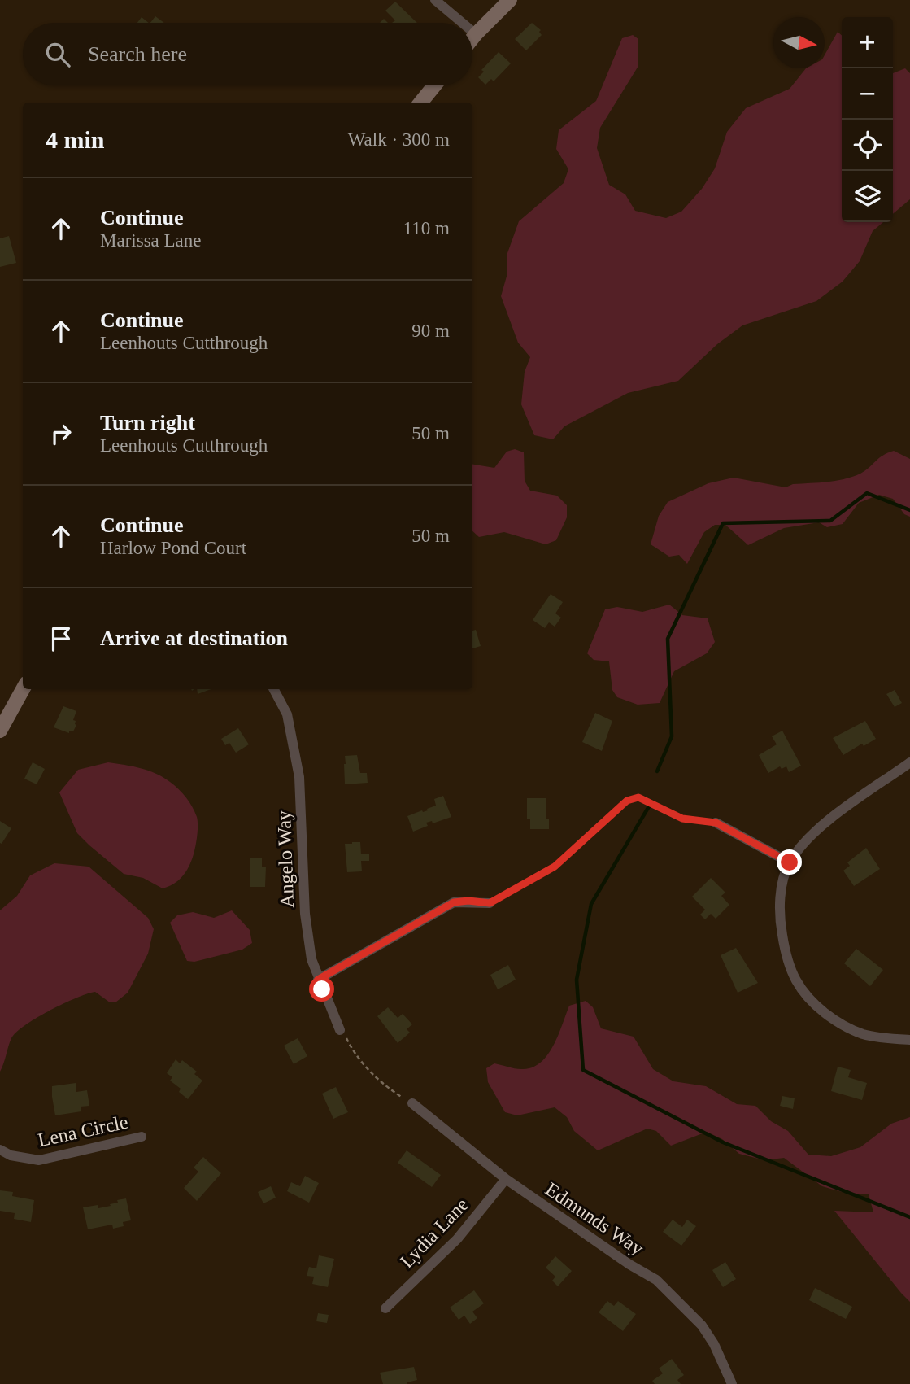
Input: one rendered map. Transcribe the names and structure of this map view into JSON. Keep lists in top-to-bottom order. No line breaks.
{"streets":{"street":["Angelo Way","Lena Circle","Edmunds Way","Lydia Lane"]},"crossings":[["Edmunds Way","Lydia Lane"]],"north":"right","page":{"map_buttons":["+","−"],"search":"Search here","heading":["4 min","Walk · 300 m"],"list":[["Continue","Marissa Lane","110 m"],["Continue","Leenhouts Cutthrough","90 m"],["Turn right","Leenhouts Cutthrough","50 m"],["Continue","Harlow Pond Court","50 m"],"Arrive at destination"]}}
